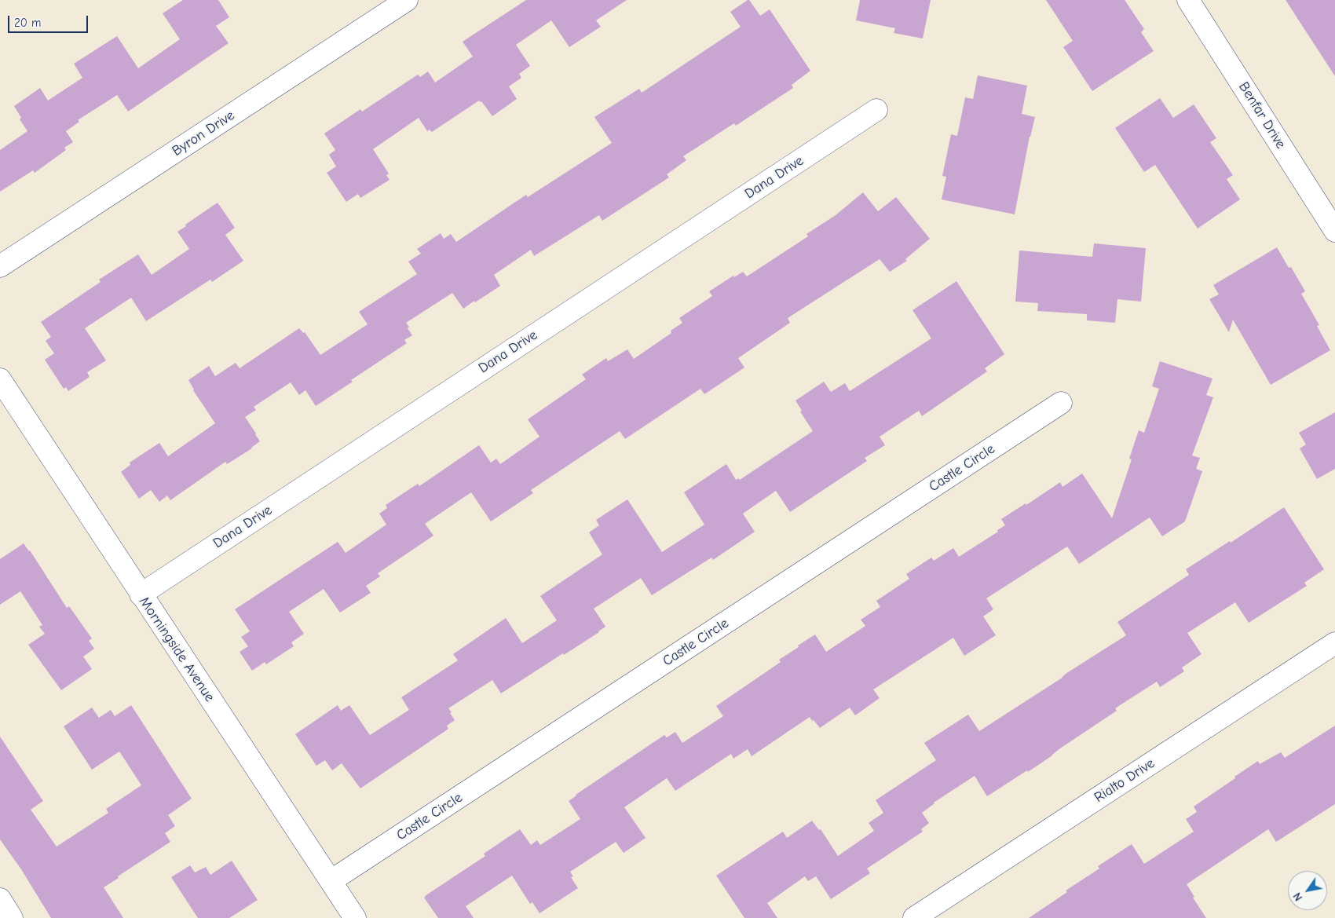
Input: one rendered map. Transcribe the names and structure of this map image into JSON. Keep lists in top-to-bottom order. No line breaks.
{"streets":{"street":["Benfar Drive","Byron Drive","Dana Drive","Castle Circle","Morningside Avenue","Rialto Drive"]},"crossings":[["Dana Drive","Morningside Avenue"],["Castle Circle","Morningside Avenue"]],"scale_bar":"20 m","north":"bottom left"}
